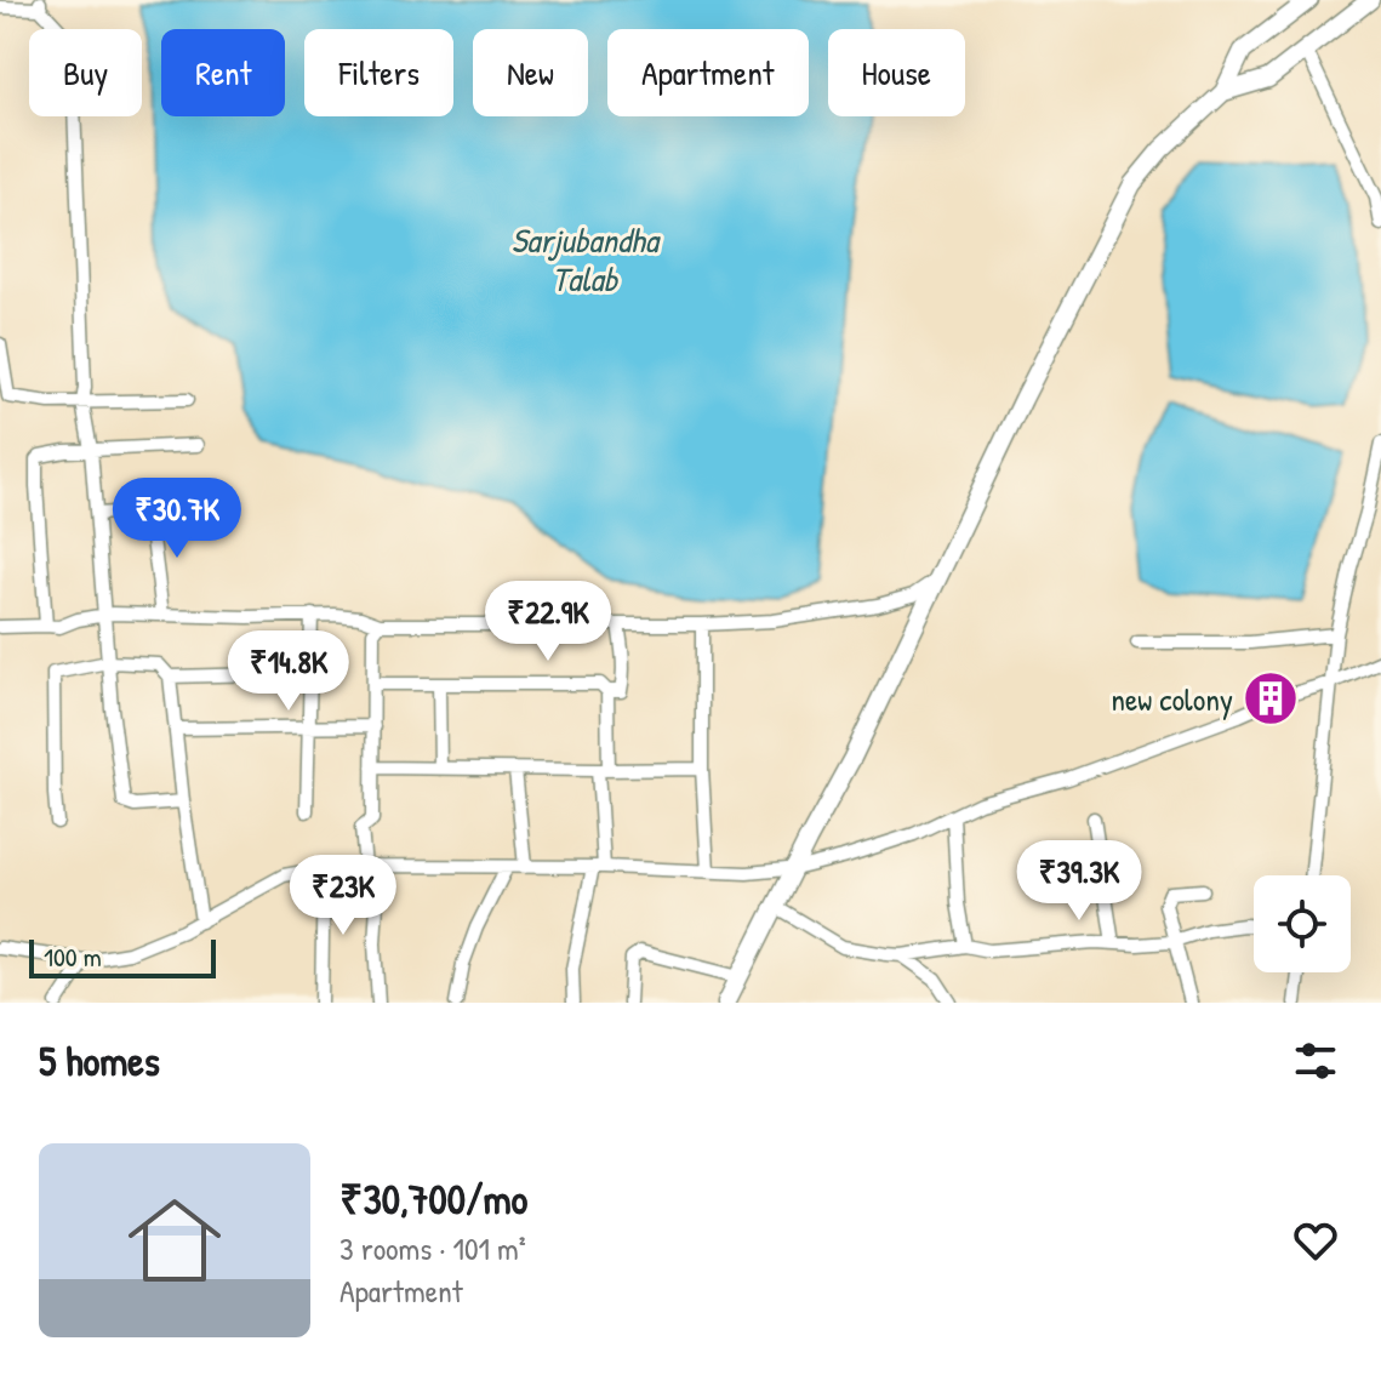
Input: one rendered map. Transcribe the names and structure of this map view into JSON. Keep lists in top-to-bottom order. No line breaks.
{"water":["Sarjubandha Talab"],"places":{"building":["new colony"]},"scale_bar":"100 m","page":{"chip":["Buy","Rent","Filters","New","Apartment","House"],"price":["₹30.7K","₹22.9K","₹14.8K","₹39.3K","₹23K"],"scale":"100 m","heading":"5 homes","list":[{"name":"₹30,700/mo","note":"3 rooms · 101 m² · Apartment"}]}}
